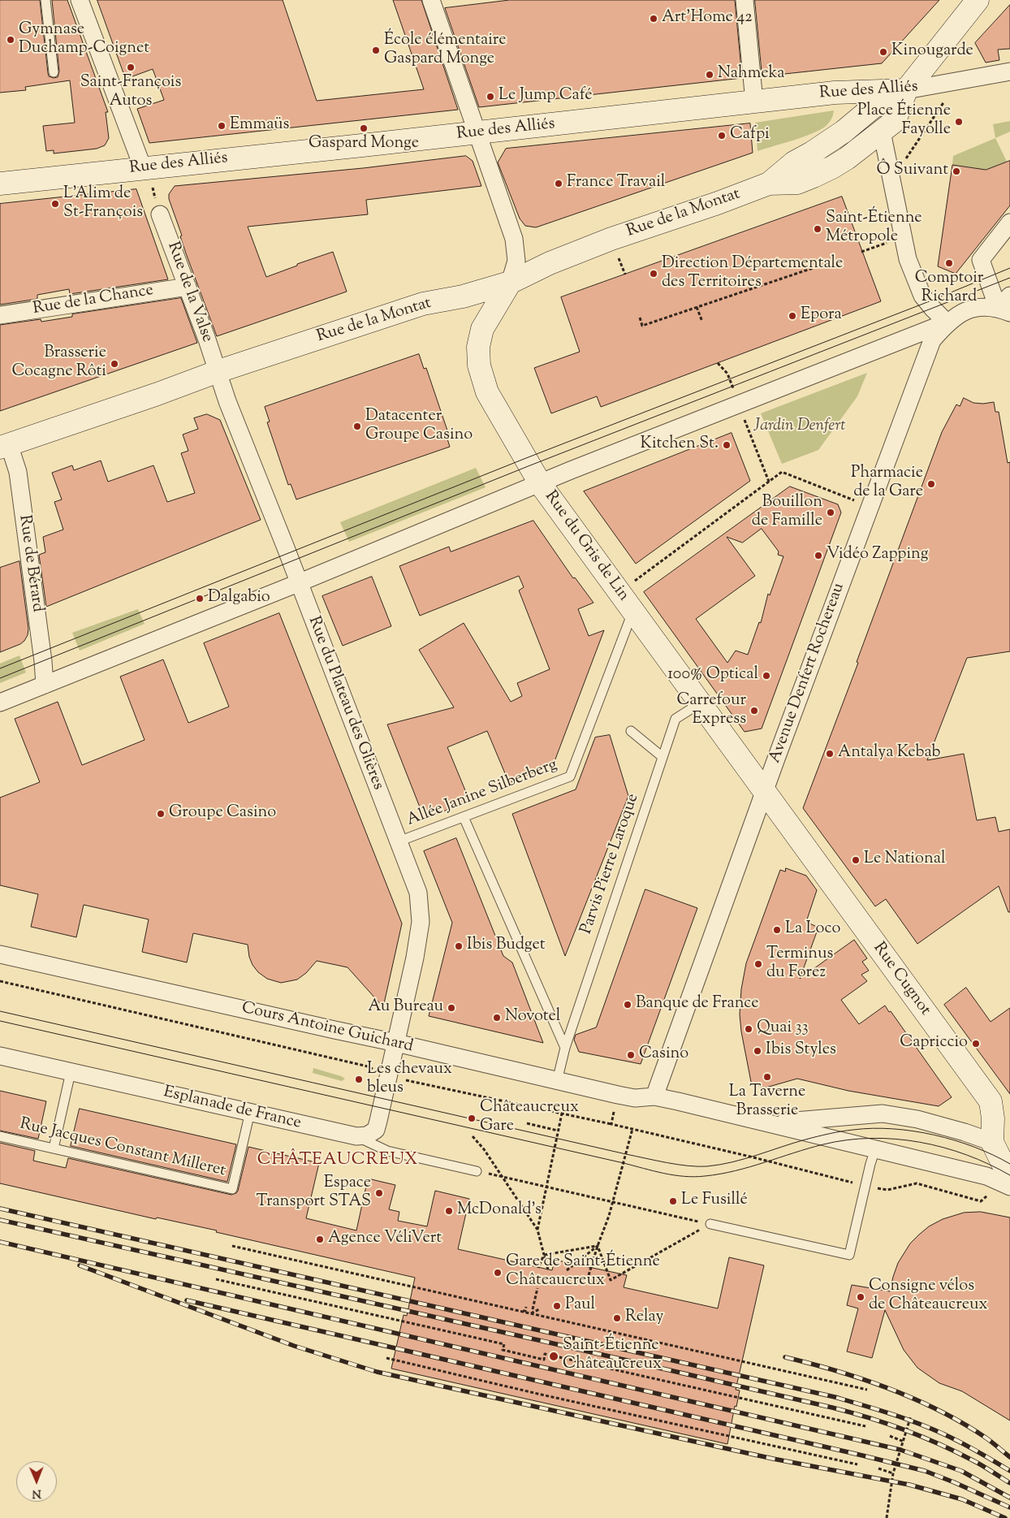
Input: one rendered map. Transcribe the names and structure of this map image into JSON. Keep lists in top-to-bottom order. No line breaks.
{"streets":{"main road":["Rue des Alliés","Rue de la Montat","Rue du Gris de Lin","Rue Cugnot"],"street":["Rue de la Valse","Rue de la Chance","Rue de Bérard","Avenue Denfert Rochereau","Rue du Plateau des Glières","Cours Antoine Guichard","Esplanade de France"],"lane":["Allée Janine Silberberg","Parvis Pierre Laroque","Rue Jacques Constant Milleret"]},"crossings":[["Rue des Alliés","Rue de la Montat"],["Rue de la Montat","Rue de la Valse"],["Rue de la Montat","Rue du Gris de Lin"],["Rue de la Montat","Rue de Bérard"],["Rue de la Montat","Rue du Plateau des Glières"],["Rue de la Valse","Rue de la Chance"],["Rue de la Valse","Rue du Plateau des Glières"],["Rue du Gris de Lin","Avenue Denfert Rochereau"],["Rue du Gris de Lin","Allée Janine Silberberg"],["Rue du Gris de Lin","Parvis Pierre Laroque"],["Rue du Gris de Lin","Rue Cugnot"],["Avenue Denfert Rochereau","Rue Cugnot"],["Avenue Denfert Rochereau","Cours Antoine Guichard"],["Rue du Plateau des Glières","Allée Janine Silberberg"],["Rue du Plateau des Glières","Cours Antoine Guichard"],["Parvis Pierre Laroque","Cours Antoine Guichard"],["Rue Cugnot","Cours Antoine Guichard"],["Esplanade de France","Rue Jacques Constant Milleret"]],"districts":["CHÂTEAUCREUX"],"parks":["Jardin Denfert"],"places":["Art'Home 42","Gymnase Duchamp-Coignet","École élémentaire Gaspard Monge","Kinougarde","Saint-François Autos","Nahmeka","Le Jump Café","Place Étienne Fayolle","Emmaüs","Gaspard Monge","Cafpi","Ô Suivant","France Travail","L’Alim de St-François","Saint-Étienne Métropole","Comptoir Richard","Direction Départementale des Territoires","Epora","Brasserie Cocagne Rôti","Datacenter Groupe Casino","Kitchen St.","Pharmacie de la Gare","Bouillon de Famille","Vidéo Zapping","Dalgabio","100% Optical","Carrefour Express","Antalya Kebab","Groupe Casino","Le National","La Loco","Ibis Budget","Terminus du Forez","Banque de France","Au Bureau","Novotel","Quai 33","Capriccio","Ibis Styles","Casino","La Taverne Brasserie","Les chevaux bleus","Châteaucreux Gare","Espace Transport STAS","Le Fusillé","McDonald's","Agence VéliVert","Gare de Saint-Étienne Châteaucreux","Consigne vélos de Châteaucreux","Paul","Relay","Saint-Étienne Châteaucreux"],"north":"bottom"}
